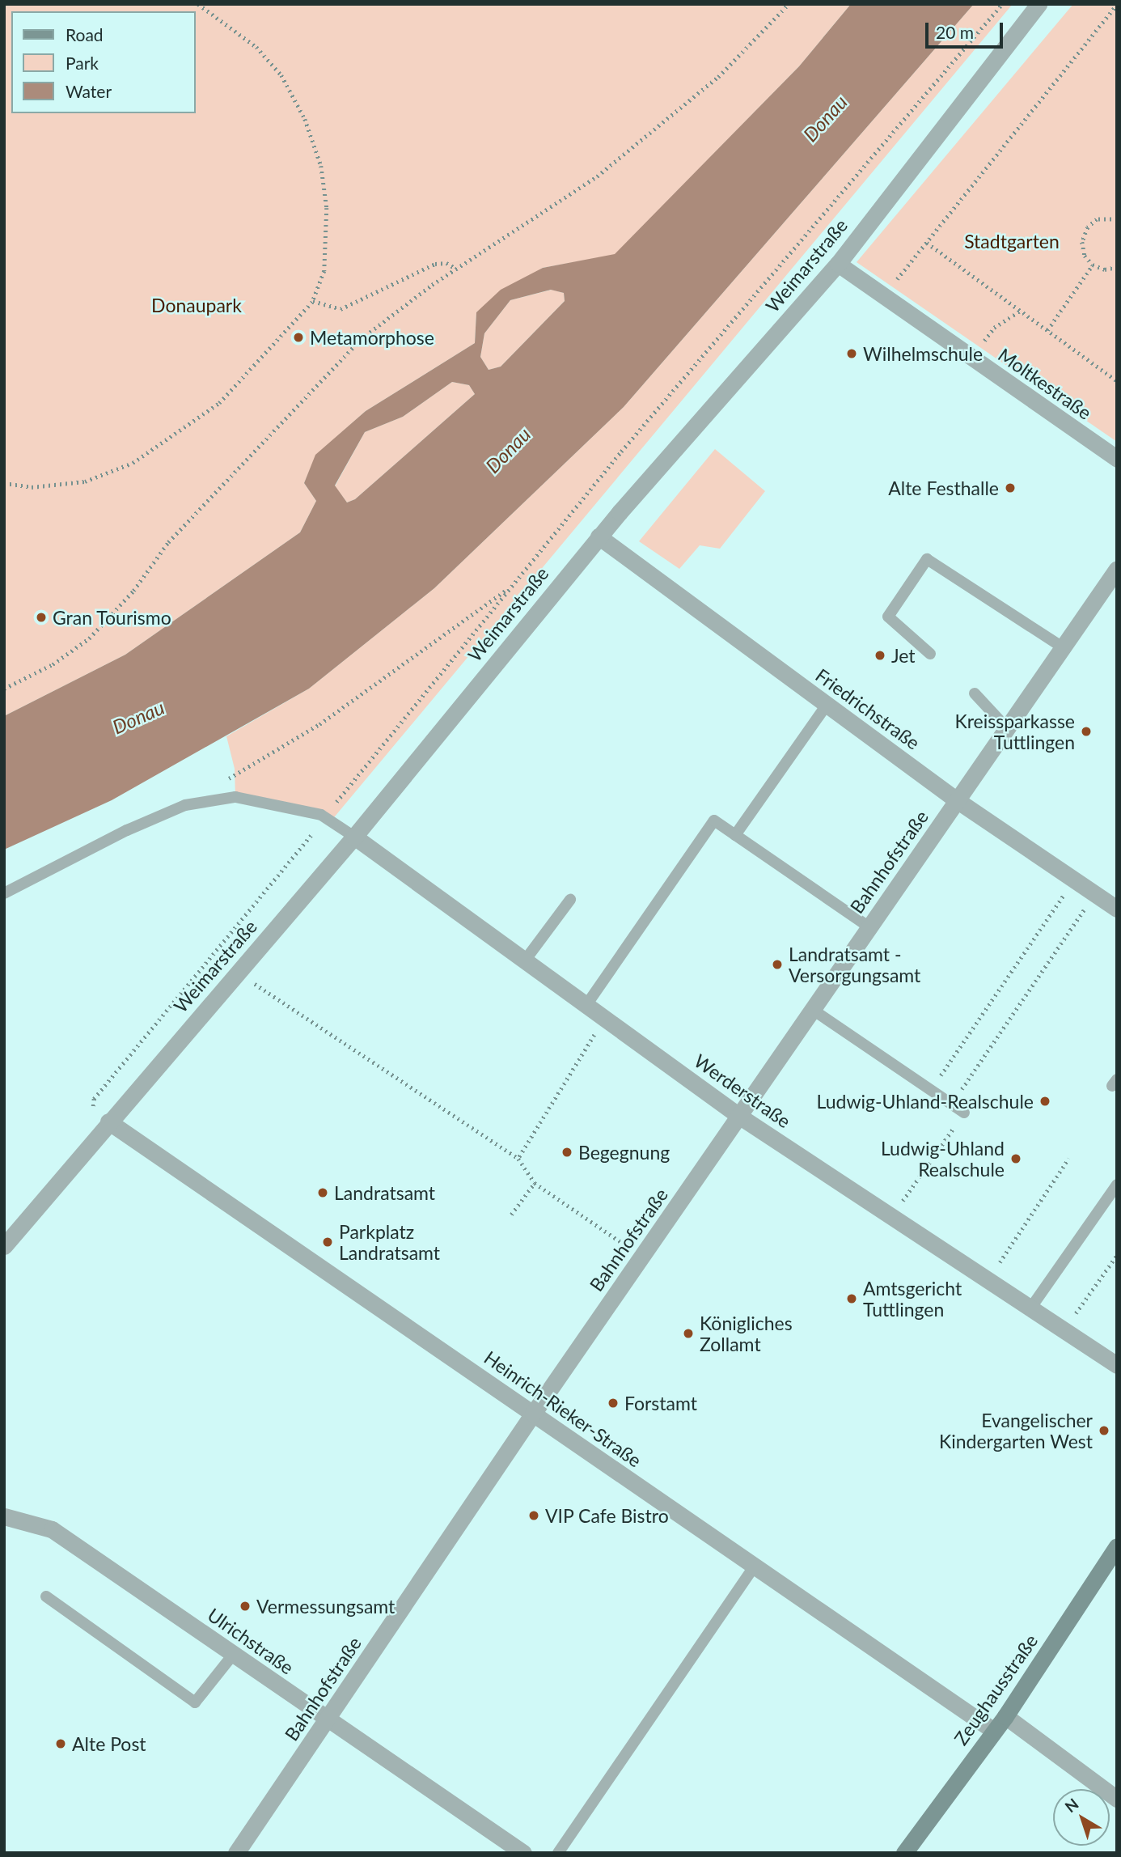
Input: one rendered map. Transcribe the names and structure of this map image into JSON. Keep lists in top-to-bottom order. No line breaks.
{"streets":{"street":["Weimarstraße","Moltkestraße","Friedrichstraße","Bahnhofstraße","Werderstraße","Heinrich-Rieker-Straße","Ulrichstraße","Zeughausstraße"]},"crossings":[["Weimarstraße","Moltkestraße"],["Weimarstraße","Friedrichstraße"],["Weimarstraße","Werderstraße"],["Weimarstraße","Heinrich-Rieker-Straße"],["Friedrichstraße","Bahnhofstraße"],["Bahnhofstraße","Werderstraße"],["Bahnhofstraße","Heinrich-Rieker-Straße"],["Bahnhofstraße","Ulrichstraße"],["Heinrich-Rieker-Straße","Zeughausstraße"]],"water":["Donau"],"parks":["Stadtgarten","Donaupark"],"places":["Metamorphose","Wilhelmschule","Alte Festhalle","Gran Tourismo","Jet","Kreissparkasse Tuttlingen","Landratsamt - Versorgungsamt","Ludwig-Uhland-Realschule","Begegnung","Ludwig-Uhland Realschule","Landratsamt","Parkplatz Landratsamt","Amtsgericht Tuttlingen","Königliches Zollamt","Forstamt","Evangelischer Kindergarten West","VIP Cafe Bistro","Vermessungsamt","Alte Post"],"legend":["Road","Park","Water"],"scale_bar":"20 m","north":"top left"}
